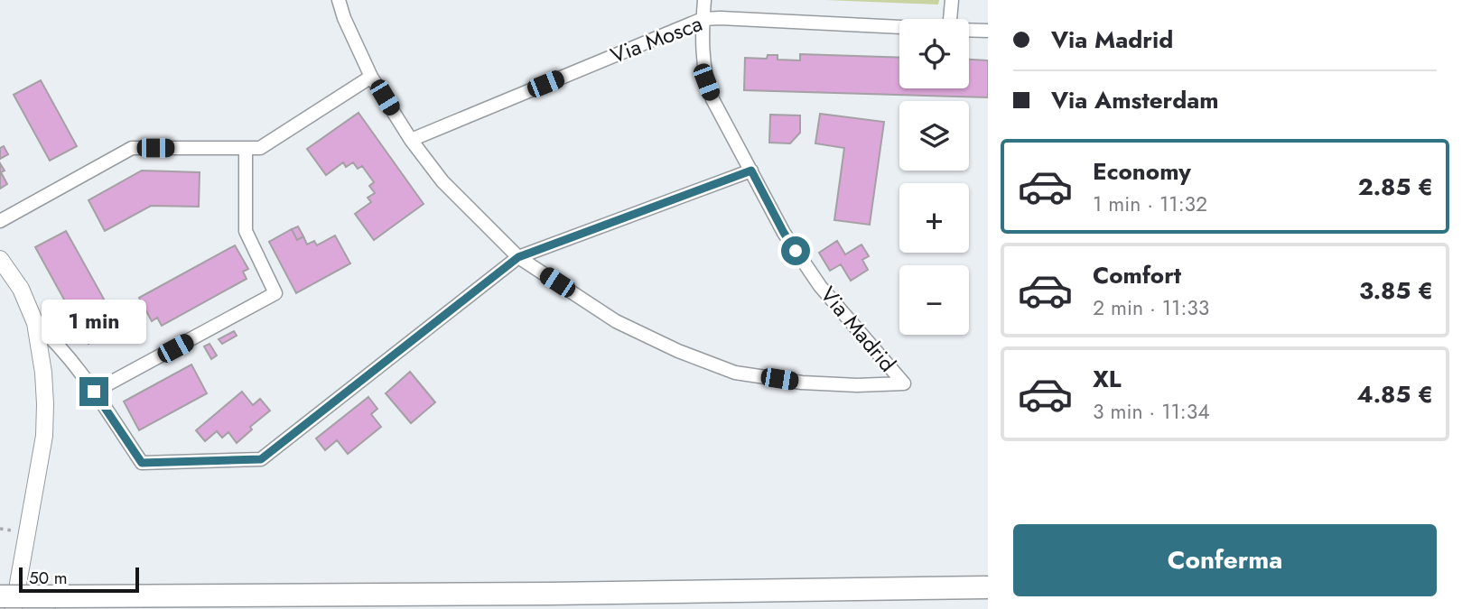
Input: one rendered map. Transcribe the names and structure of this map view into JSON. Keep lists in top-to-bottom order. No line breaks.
{"streets":{"street":["Via Mosca","Via Madrid"]},"crossings":[["Via Mosca","Via Madrid"]],"scale_bar":"50 m","page":{"banner":["Via Madrid","Via Amsterdam"],"map_buttons":["+","−"],"list":[{"name":"Economy","note":"1 min · 11:32","value":"2.85 €"},{"name":"Comfort","note":"2 min · 11:33","value":"3.85 €"},{"name":"XL","note":"3 min · 11:34","value":"4.85 €"}],"bubble":"1 min","buttons":"Conferma","scale":"50 m"}}
